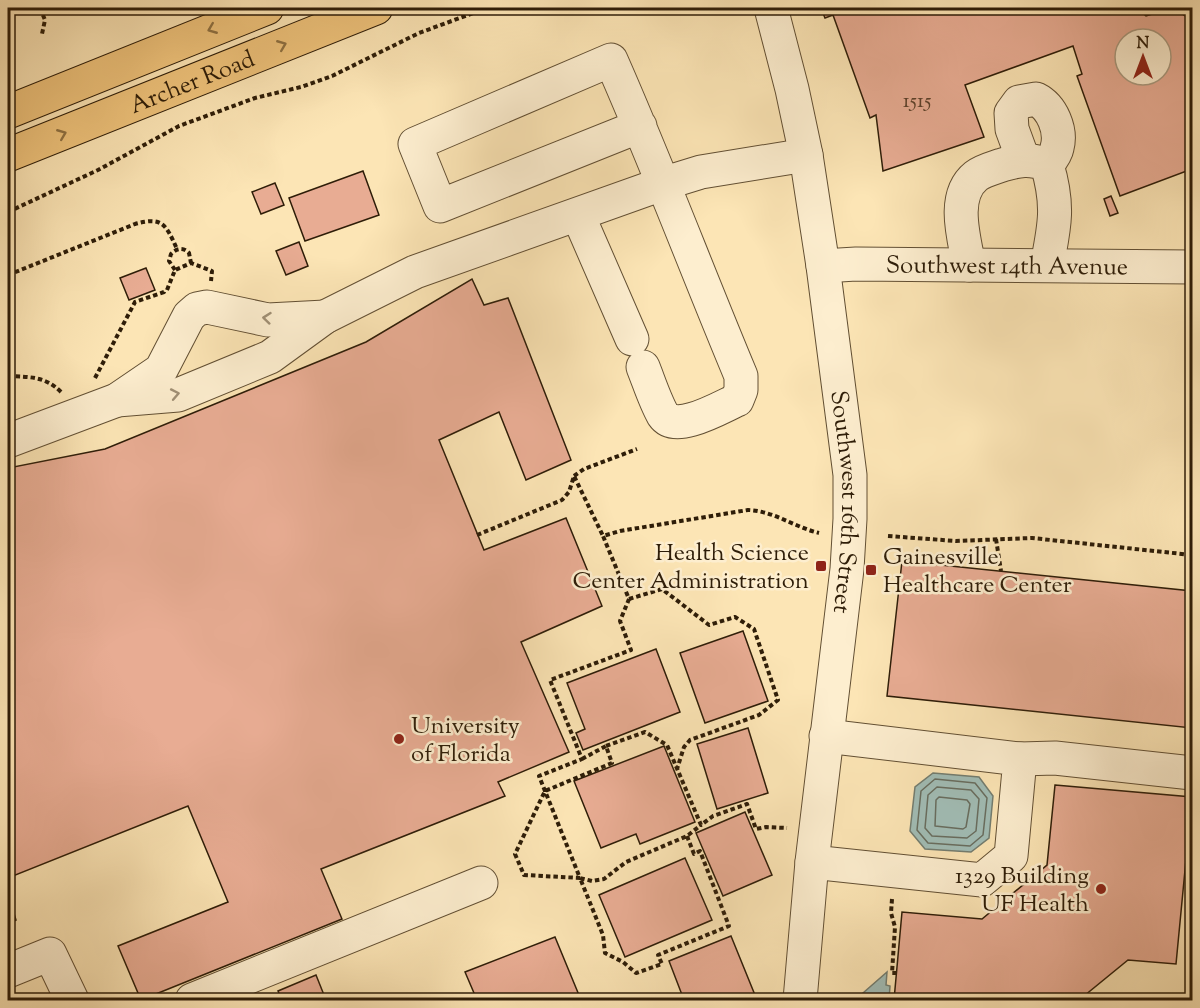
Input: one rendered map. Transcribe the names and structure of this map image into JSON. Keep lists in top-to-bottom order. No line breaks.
{"streets":{"main road":["Archer Road"],"street":["Southwest 14th Avenue","Southwest 16th Street"]},"crossings":[["Southwest 14th Avenue","Southwest 16th Street"]],"places":{"transit":["Health Science Center Administration","Gainesville Healthcare Center"],"other":["University of Florida","1329 Building UF Health"]},"house_numbers":["1515"],"north":"top"}
